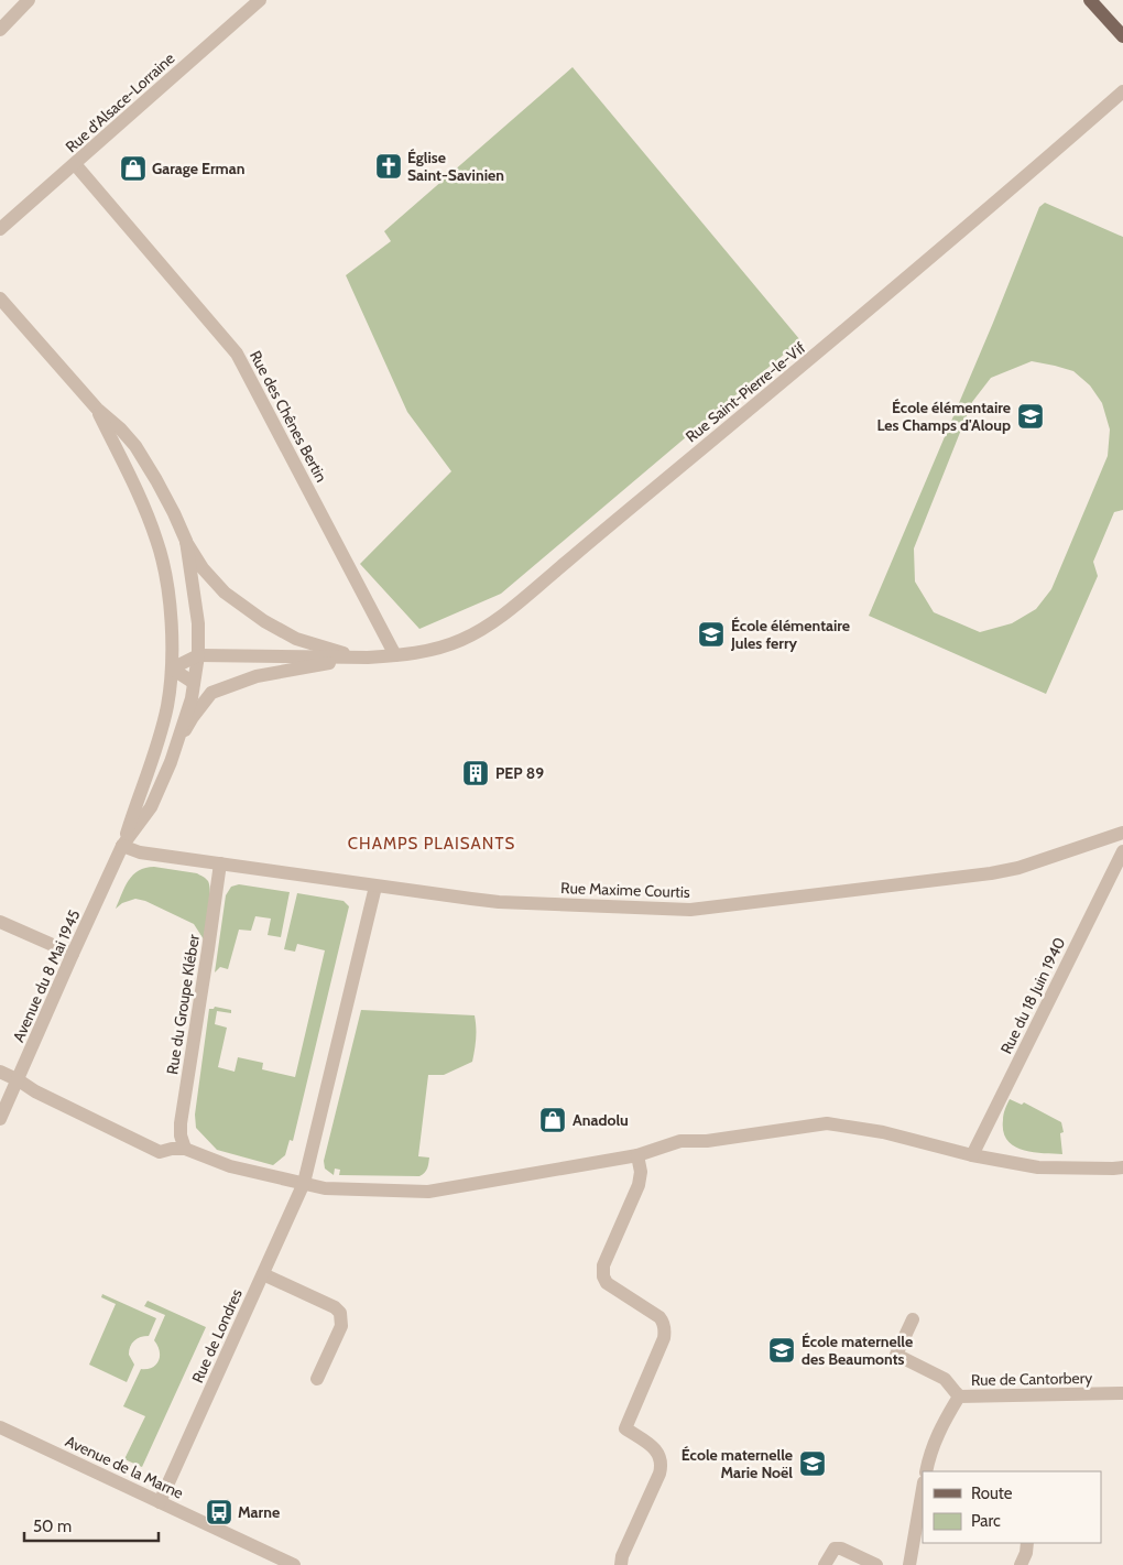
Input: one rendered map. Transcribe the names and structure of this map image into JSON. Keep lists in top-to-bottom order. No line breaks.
{"streets":{"street":["Rue d'Alsace-Lorraine","Rue Saint-Pierre-le-Vif","Rue des Chênes Bertin","Rue Maxime Courtis","Avenue du 8 Mai 1945","Rue du 18 Juin 1940","Rue du Groupe Kléber","Rue de Londres","Rue de Cantorbery","Avenue de la Marne"]},"crossings":[["Rue d'Alsace-Lorraine","Rue des Chênes Bertin"],["Rue Saint-Pierre-le-Vif","Rue des Chênes Bertin"],["Rue Maxime Courtis","Avenue du 8 Mai 1945"],["Rue Maxime Courtis","Rue du Groupe Kléber"],["Rue Maxime Courtis","Rue de Londres"],["Rue de Londres","Avenue de la Marne"]],"districts":["CHAMPS PLAISANTS"],"places":{"church":["Église Saint-Savinien"],"shop":["Garage Erman","Anadolu"],"school or university":["École élémentaire Les Champs d'Aloup","École élémentaire Jules ferry","École maternelle des Beaumonts","École maternelle Marie Noël"],"building":["PEP 89"],"bus stop":["Marne"]},"legend":["Route","Parc"],"scale_bar":"50 m"}
